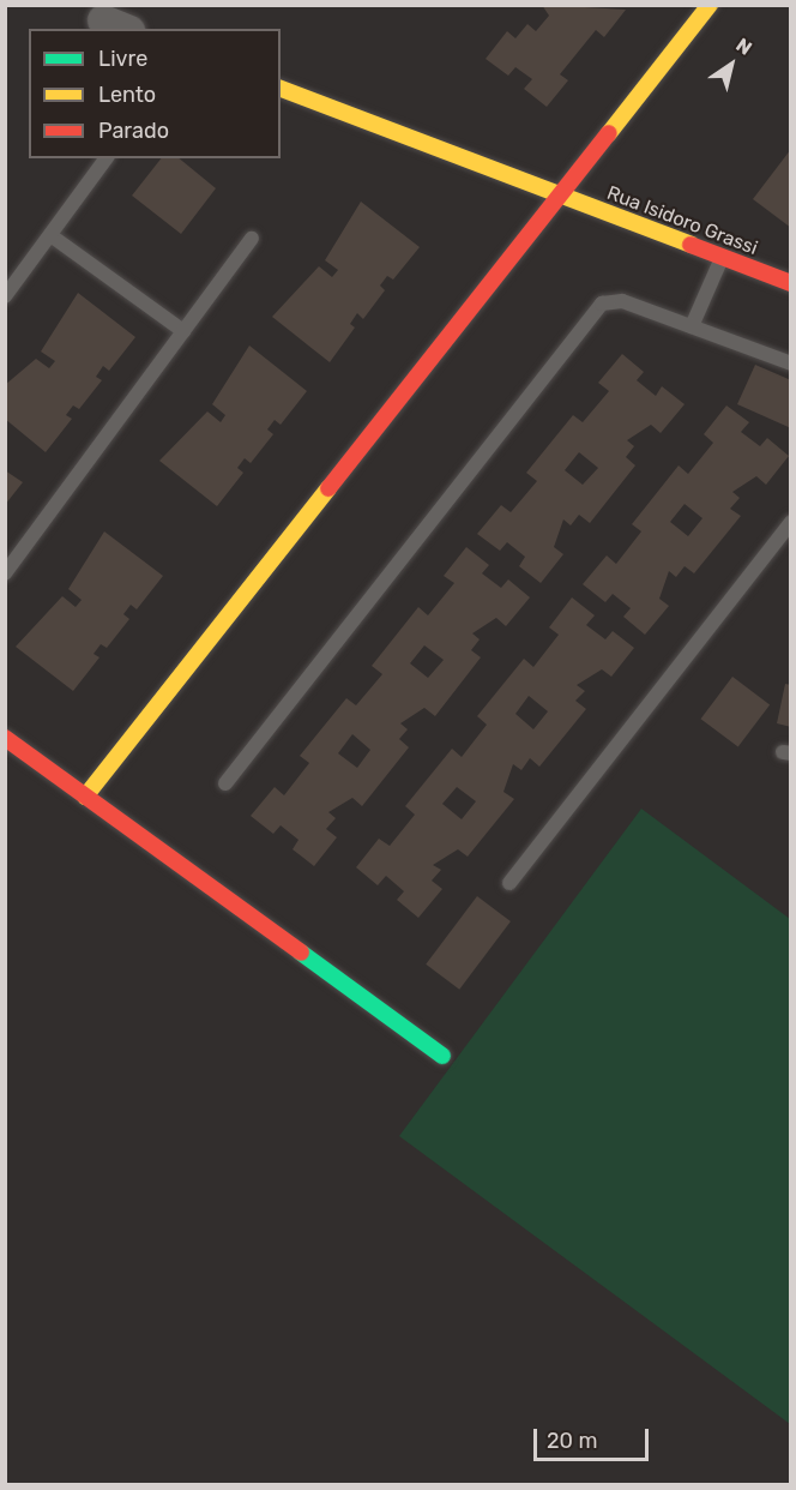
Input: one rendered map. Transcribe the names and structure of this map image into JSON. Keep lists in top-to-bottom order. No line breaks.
{"streets":{"street":["Rua Isidoro Grassi"]},"legend":["Livre","Lento","Parado"],"scale_bar":"20 m","north":"top right"}
